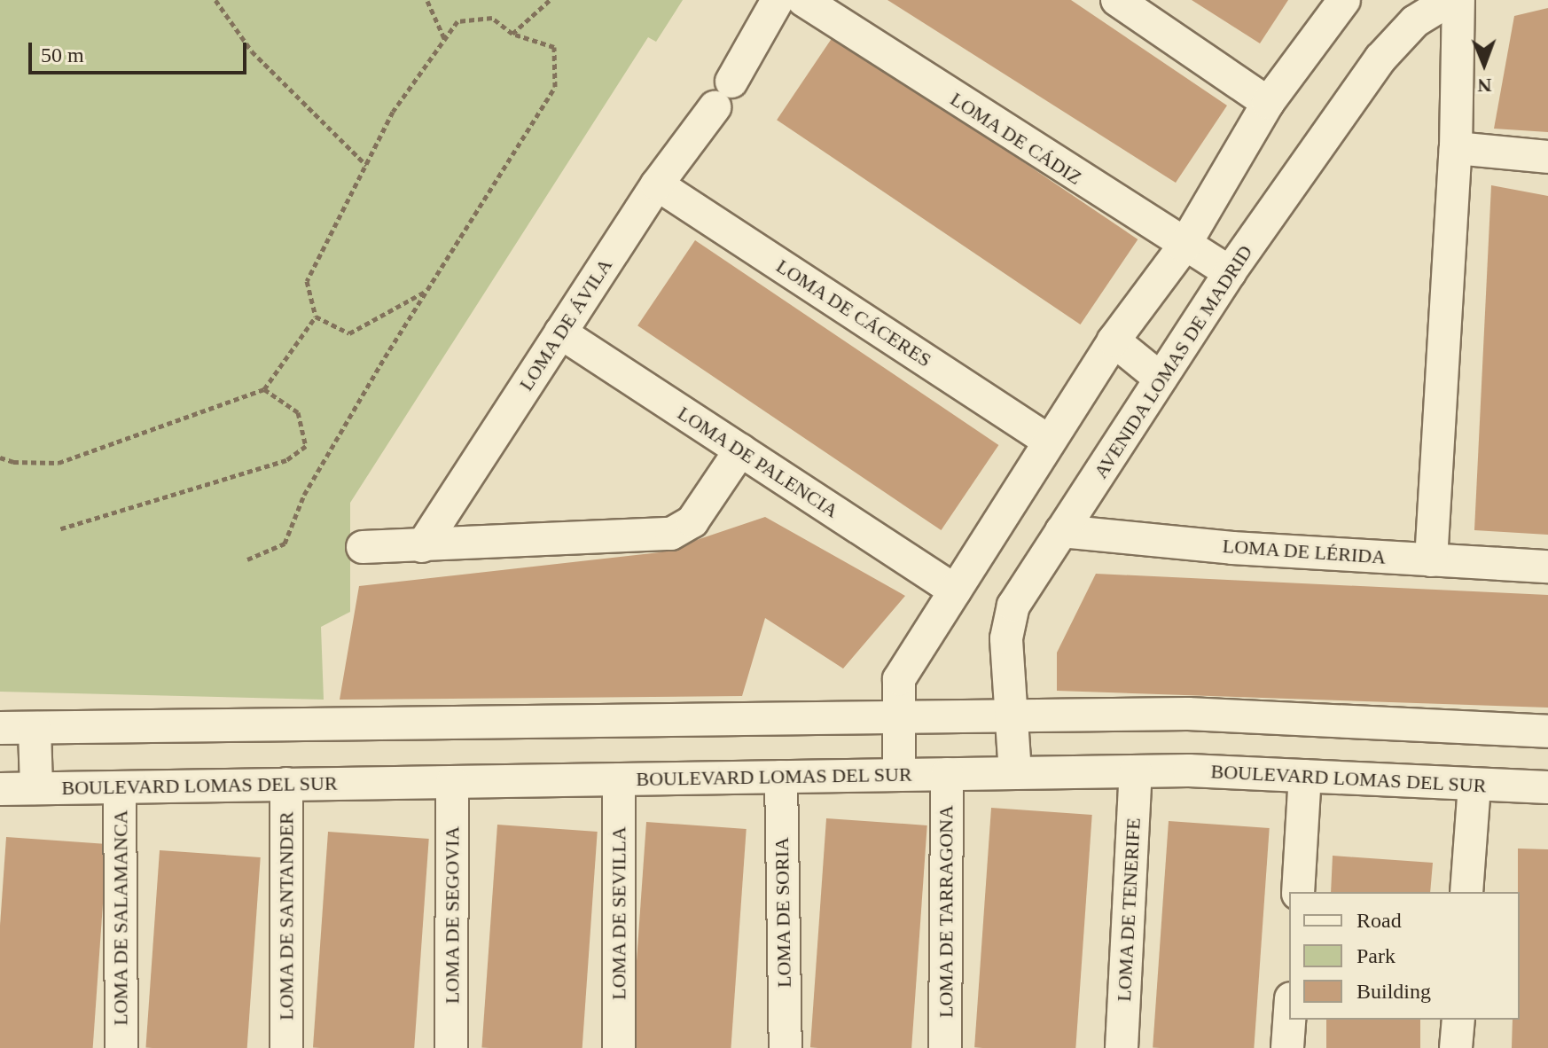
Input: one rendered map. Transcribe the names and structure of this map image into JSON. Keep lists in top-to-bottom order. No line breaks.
{"streets":{"street":["LOMA DE CÁDIZ","LOMA DE CÁCERES","LOMA DE ÁVILA","AVENIDA LOMAS DE MADRID","LOMA DE PALENCIA","LOMA DE LÉRIDA","BOULEVARD LOMAS DEL SUR","LOMA DE TENERIFE","LOMA DE TARRAGONA","LOMA DE SORIA","LOMA DE SEVILLA","LOMA DE SEGOVIA","LOMA DE SANTANDER","LOMA DE SALAMANCA"]},"crossings":[["LOMA DE CÁDIZ","AVENIDA LOMAS DE MADRID"],["LOMA DE CÁCERES","LOMA DE ÁVILA"],["LOMA DE ÁVILA","LOMA DE PALENCIA"],["AVENIDA LOMAS DE MADRID","LOMA DE LÉRIDA"],["AVENIDA LOMAS DE MADRID","BOULEVARD LOMAS DEL SUR"],["BOULEVARD LOMAS DEL SUR","LOMA DE TENERIFE"],["BOULEVARD LOMAS DEL SUR","LOMA DE TARRAGONA"],["BOULEVARD LOMAS DEL SUR","LOMA DE SORIA"],["BOULEVARD LOMAS DEL SUR","LOMA DE SEVILLA"],["BOULEVARD LOMAS DEL SUR","LOMA DE SEGOVIA"],["BOULEVARD LOMAS DEL SUR","LOMA DE SANTANDER"],["BOULEVARD LOMAS DEL SUR","LOMA DE SALAMANCA"]],"legend":["Road","Park","Building"],"scale_bar":"50 m","north":"bottom"}
